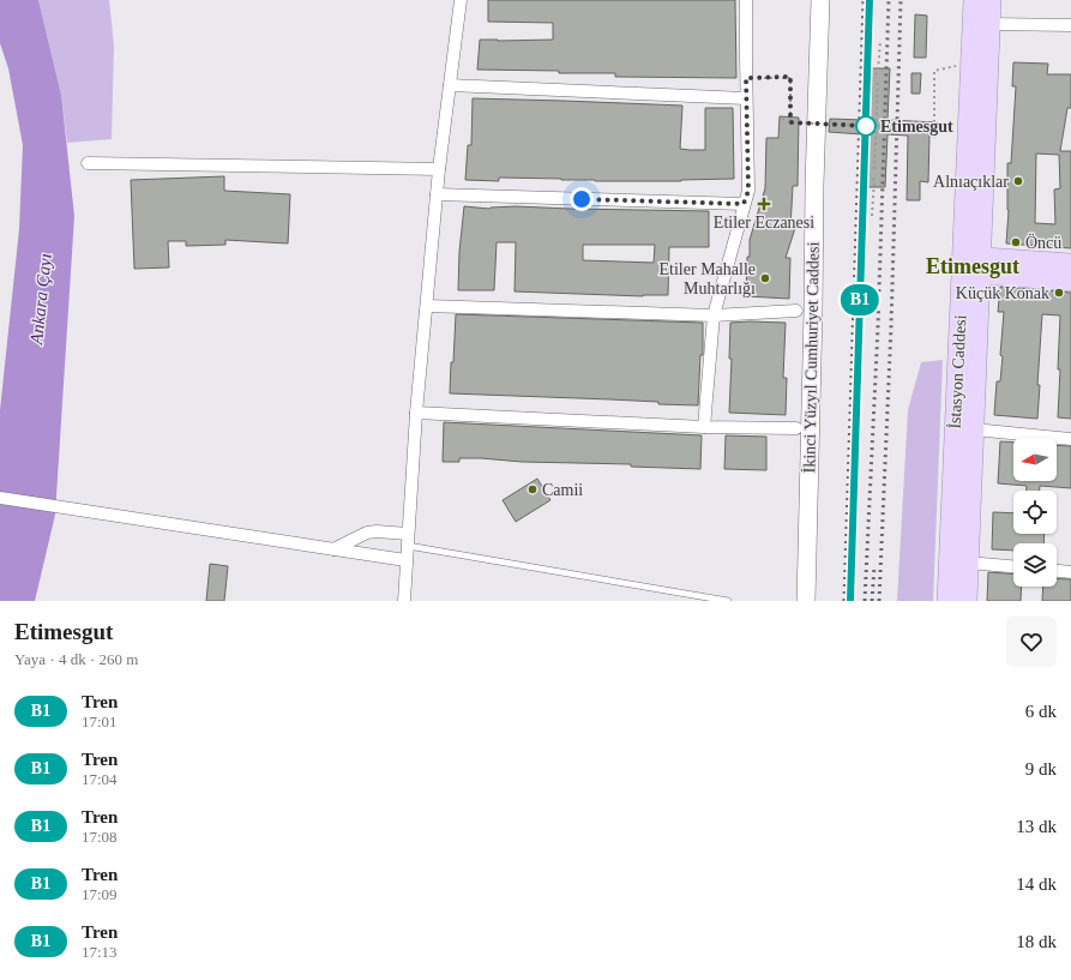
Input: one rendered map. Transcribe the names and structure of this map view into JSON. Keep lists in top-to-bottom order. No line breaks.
{"streets":{"main road":["İkinci Yüzyıl Cumhuriyet Caddesi","İstasyon Caddesi"]},"districts":["Etimesgut"],"water":["Ankara Çayı"],"places":{"other":["Etimesgut","Alnıaçıklar","Öncü","Etiler Mahalle Muhtarlığı","Küçük Konak","Camii"],"health":["Etiler Eczanesi"]},"north":"left","page":{"on_map":"B1","heading":["Etimesgut","Yaya · 4 dk · 260 m"],"list":[{"mark":"B1","name":"Tren","note":"17:01","value":"6 dk"},{"mark":"B1","name":"Tren","note":"17:04","value":"9 dk"},{"mark":"B1","name":"Tren","note":"17:08","value":"13 dk"},{"mark":"B1","name":"Tren","note":"17:09","value":"14 dk"},{"mark":"B1","name":"Tren","note":"17:13","value":"18 dk"}]}}
